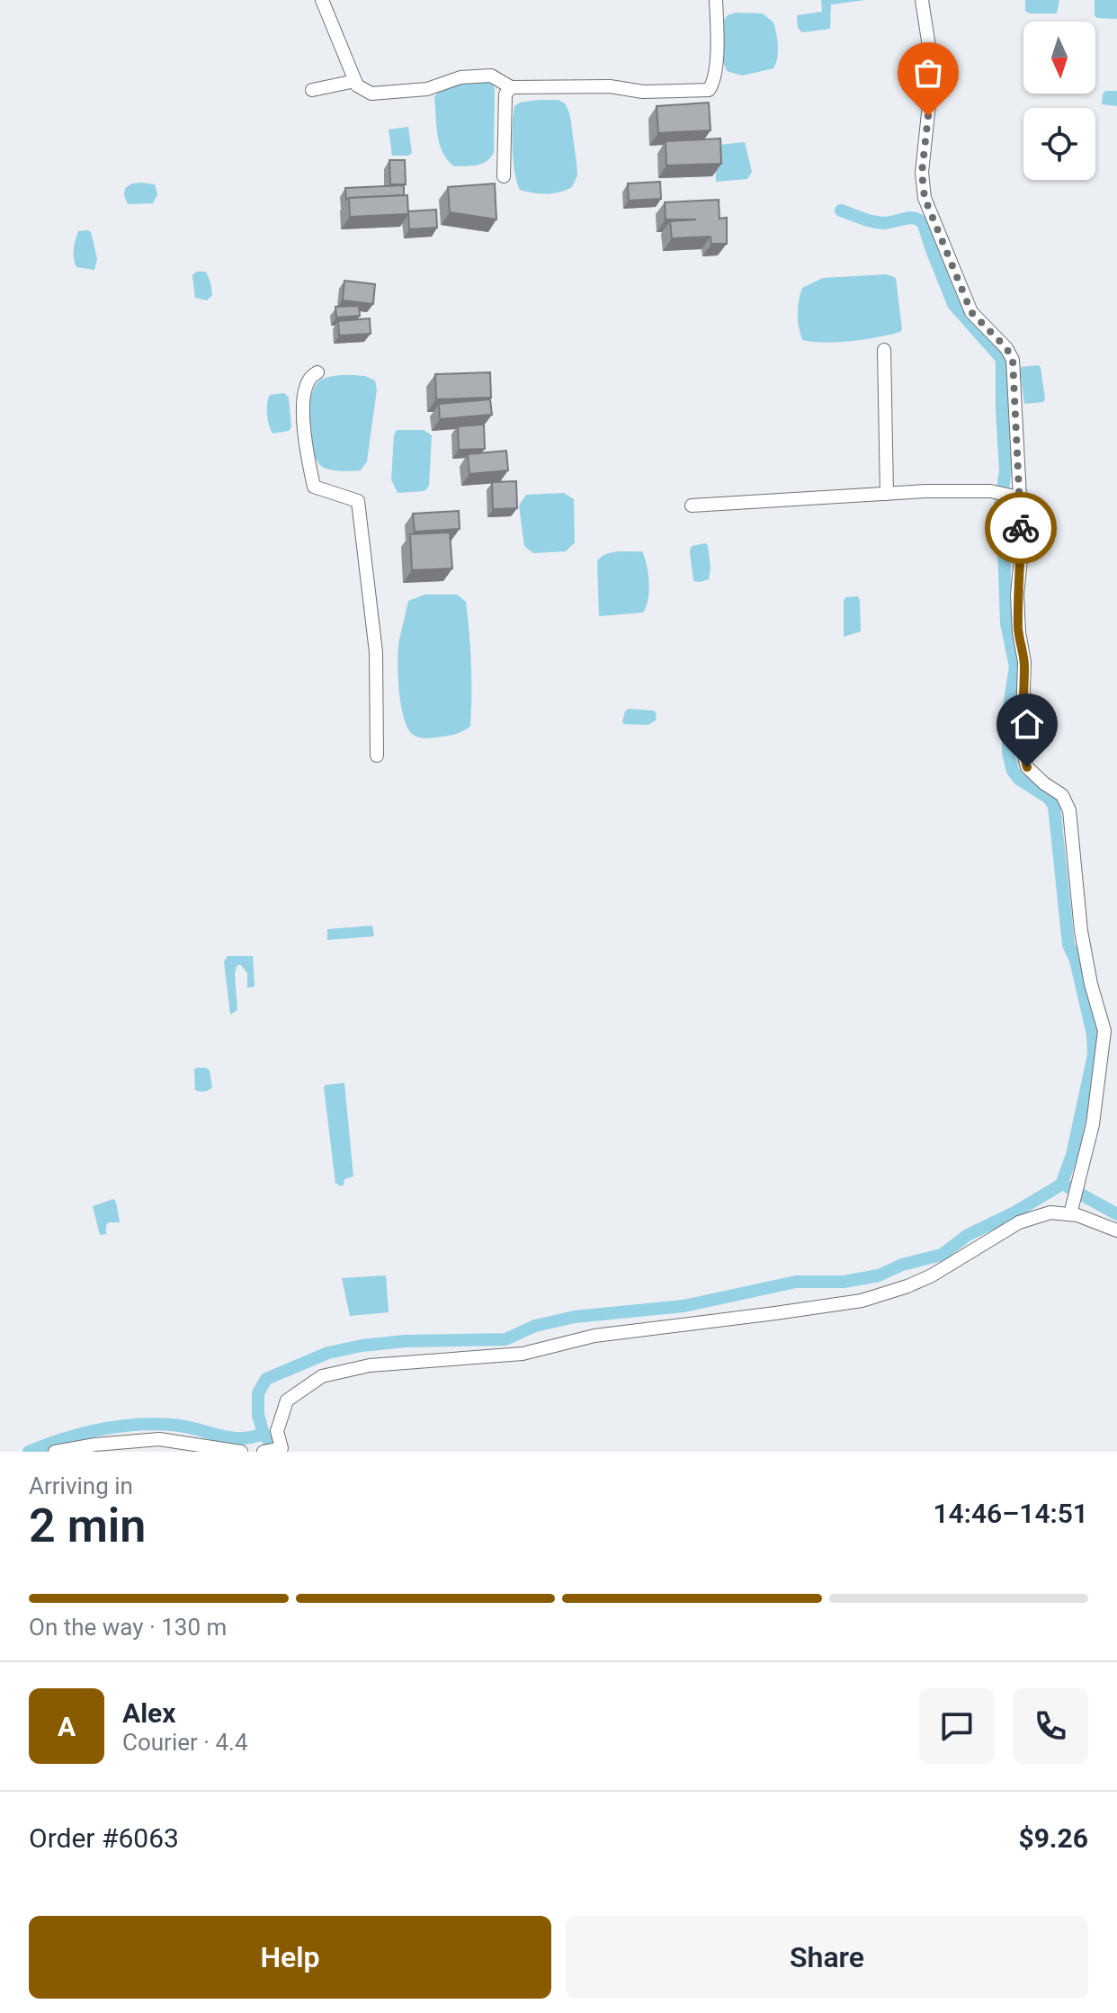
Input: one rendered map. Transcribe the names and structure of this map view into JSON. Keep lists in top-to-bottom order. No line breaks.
{"north":"bottom","page":{"heading":["2 min","Arriving in","14:46–14:51"],"panel":["Alex","Courier · 4.4","Order #6063","$9.26"],"bar":"On the way · 130 m","round":"A","buttons":["Help","Share"]}}
